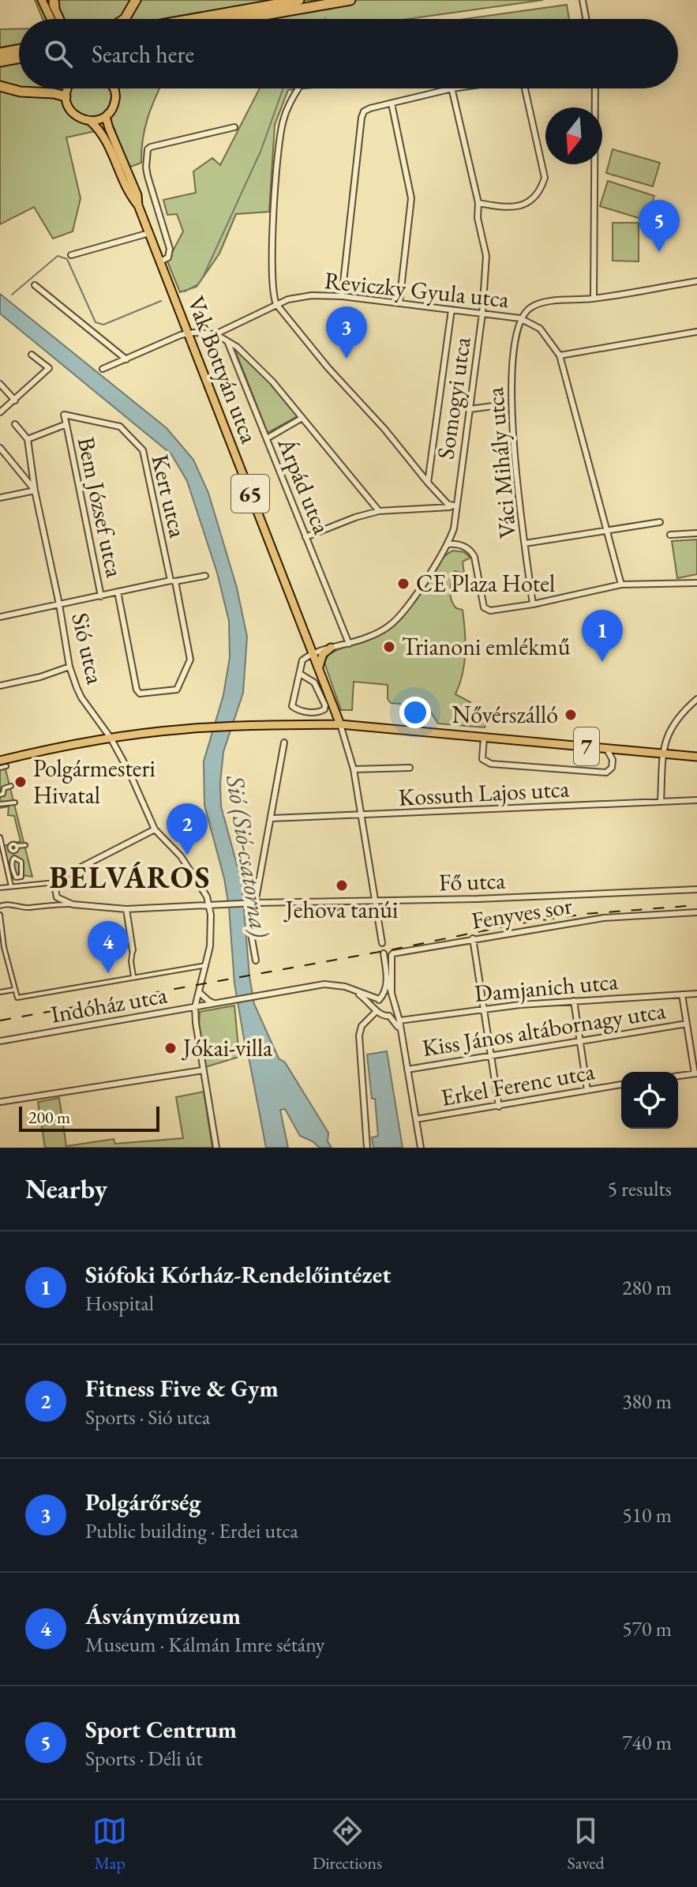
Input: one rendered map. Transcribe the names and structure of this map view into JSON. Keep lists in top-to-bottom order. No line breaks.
{"streets":{"main road":["Vak Bottyán utca","65","7"],"street":["Reviczky Gyula utca","Somogyi utca","Váci Mihály utca","Árpád utca","Kert utca","Bem József utca","Sió utca","Kossuth Lajos utca","Fő utca","Fenyves sor","Damjanich utca","Indóház utca","Kiss János altábornagy utca","Erkel Ferenc utca"]},"crossings":[["Reviczky Gyula utca","Somogyi utca"],["Reviczky Gyula utca","Váci Mihály utca"],["Vak Bottyán utca","Somogyi utca"],["Vak Bottyán utca","65"],["Vak Bottyán utca","7"],["Somogyi utca","Árpád utca"],["Kert utca","Bem József utca"],["Sió utca","7"],["Sió utca","Fő utca"]],"districts":["BELVÁROS"],"water":["Sió (Sió-csatorna)"],"places":["CE Plaza Hotel","Trianoni emlékmű","Nővérszálló","Polgármesteri Hivatal","Jehova tanúi","Jókai-villa"],"scale_bar":"200 m","north":"bottom","page":{"search":"Search here","pins":["5","3","1","2","4"],"scale":"200 m","heading":["Nearby","5 results"],"list":[{"mark":"1","name":"Siófoki Kórház-Rendelőintézet","note":"Hospital","value":"280 m"},{"mark":"2","name":"Fitness Five & Gym","note":"Sports · Sió utca","value":"380 m"},{"mark":"3","name":"Polgárőrség","note":"Public building · Erdei utca","value":"510 m"},{"mark":"4","name":"Ásványmúzeum","note":"Museum · Kálmán Imre sétány","value":"570 m"},{"mark":"5","name":"Sport Centrum","note":"Sports · Déli út","value":"740 m"}],"nav":["Map","Directions","Saved"]}}
